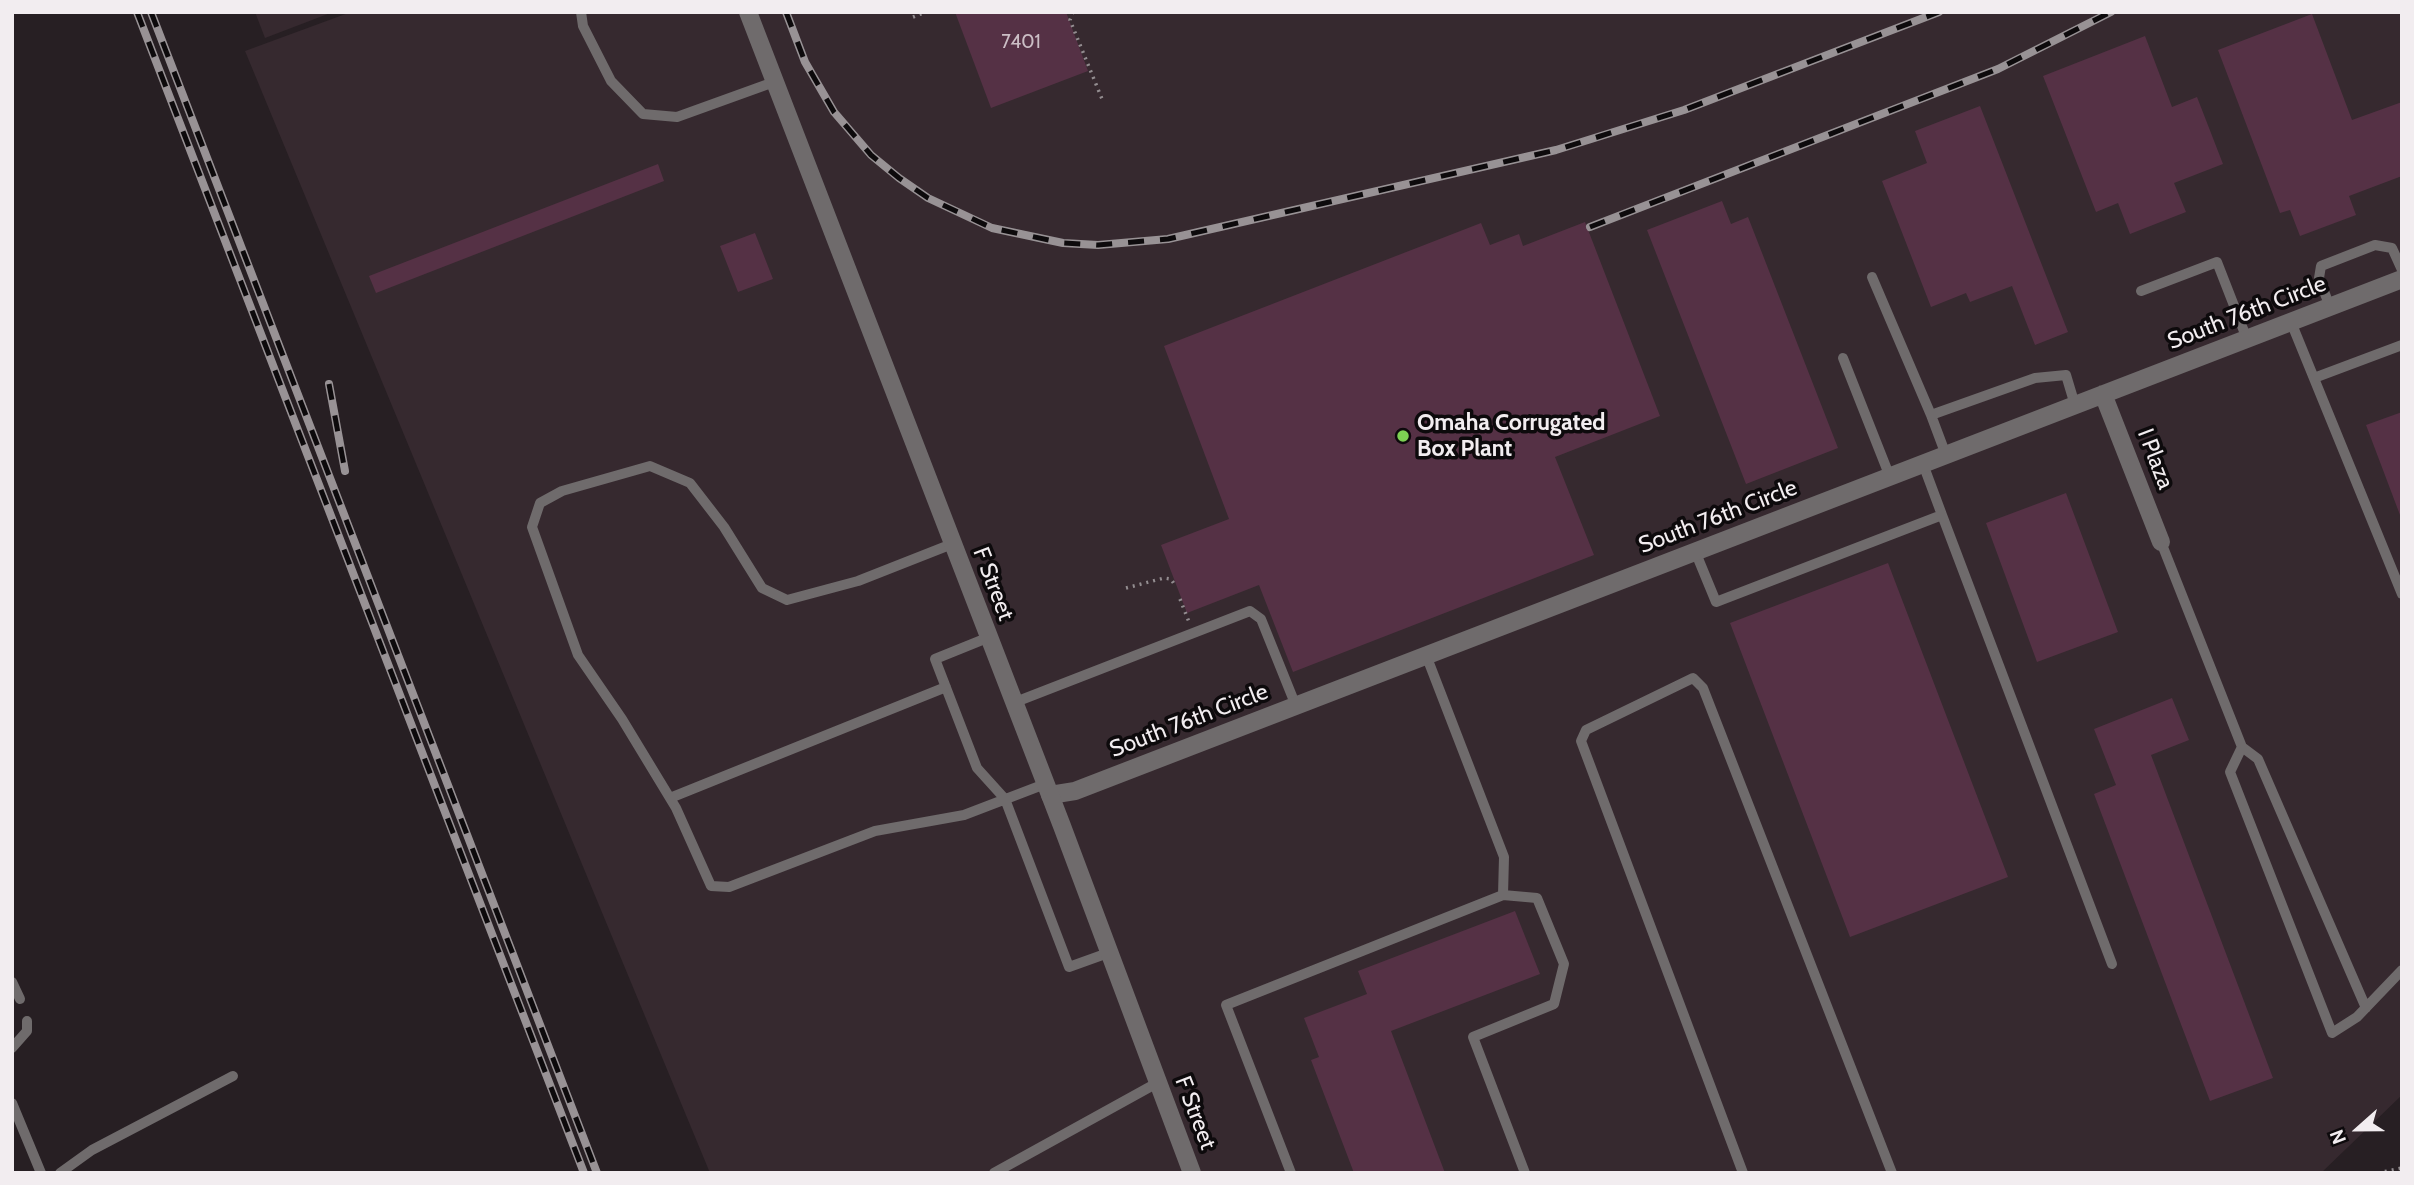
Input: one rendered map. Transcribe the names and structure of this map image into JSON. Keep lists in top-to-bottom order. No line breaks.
{"streets":{"street":["South 76th Circle","I Plaza","F Street"]},"crossings":[["South 76th Circle","I Plaza"],["South 76th Circle","F Street"]],"places":["Omaha Corrugated Box Plant"],"house_numbers":["7401"],"north":"left"}
